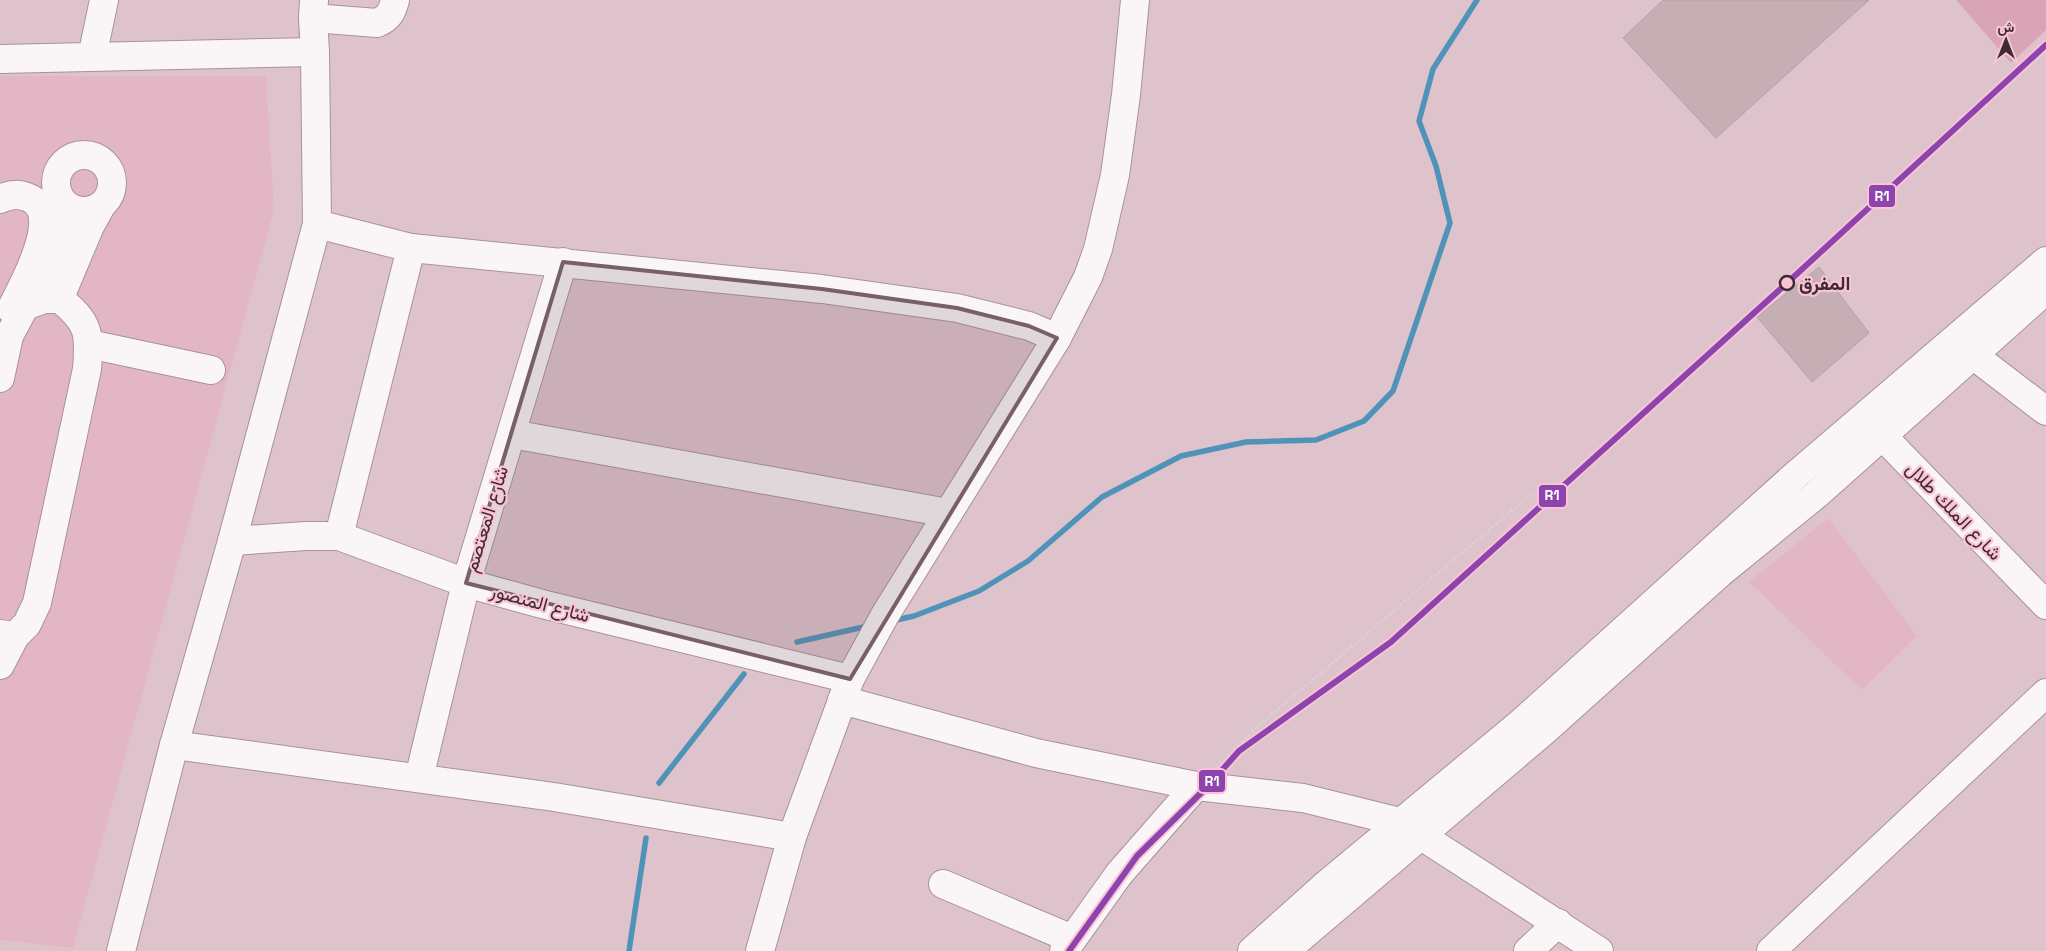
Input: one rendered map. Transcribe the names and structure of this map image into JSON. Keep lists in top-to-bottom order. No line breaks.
{"streets":{"street":["شارع الملك طلال","شارع المعتصم","شارع المنصور"]},"crossings":[["شارع المعتصم","شارع المنصور"]],"places":["المفرق"],"lines":["transit line R1"],"north":"top"}
